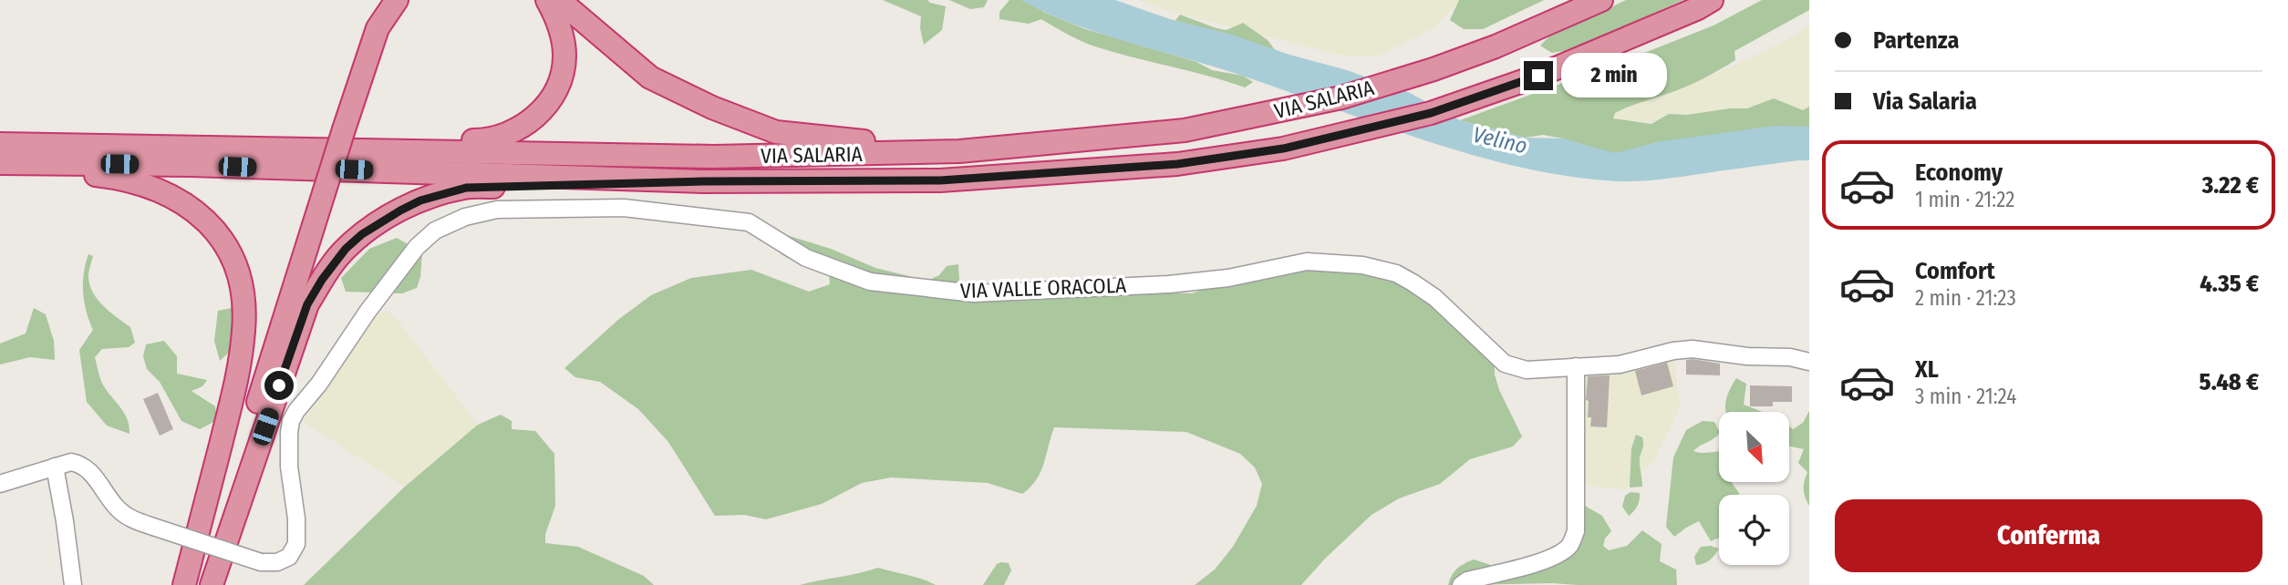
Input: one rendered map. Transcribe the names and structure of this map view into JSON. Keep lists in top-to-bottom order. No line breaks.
{"streets":{"highway":["VIA SALARIA"],"street":["VIA VALLE ORACOLA"]},"water":["Velino"],"north":"bottom right","page":{"banner":["Partenza","Via Salaria"],"bubble":"2 min","list":[{"name":"Economy","note":"1 min · 21:22","value":"3.22 €"},{"name":"Comfort","note":"2 min · 21:23","value":"4.35 €"},{"name":"XL","note":"3 min · 21:24","value":"5.48 €"}],"buttons":"Conferma"}}
